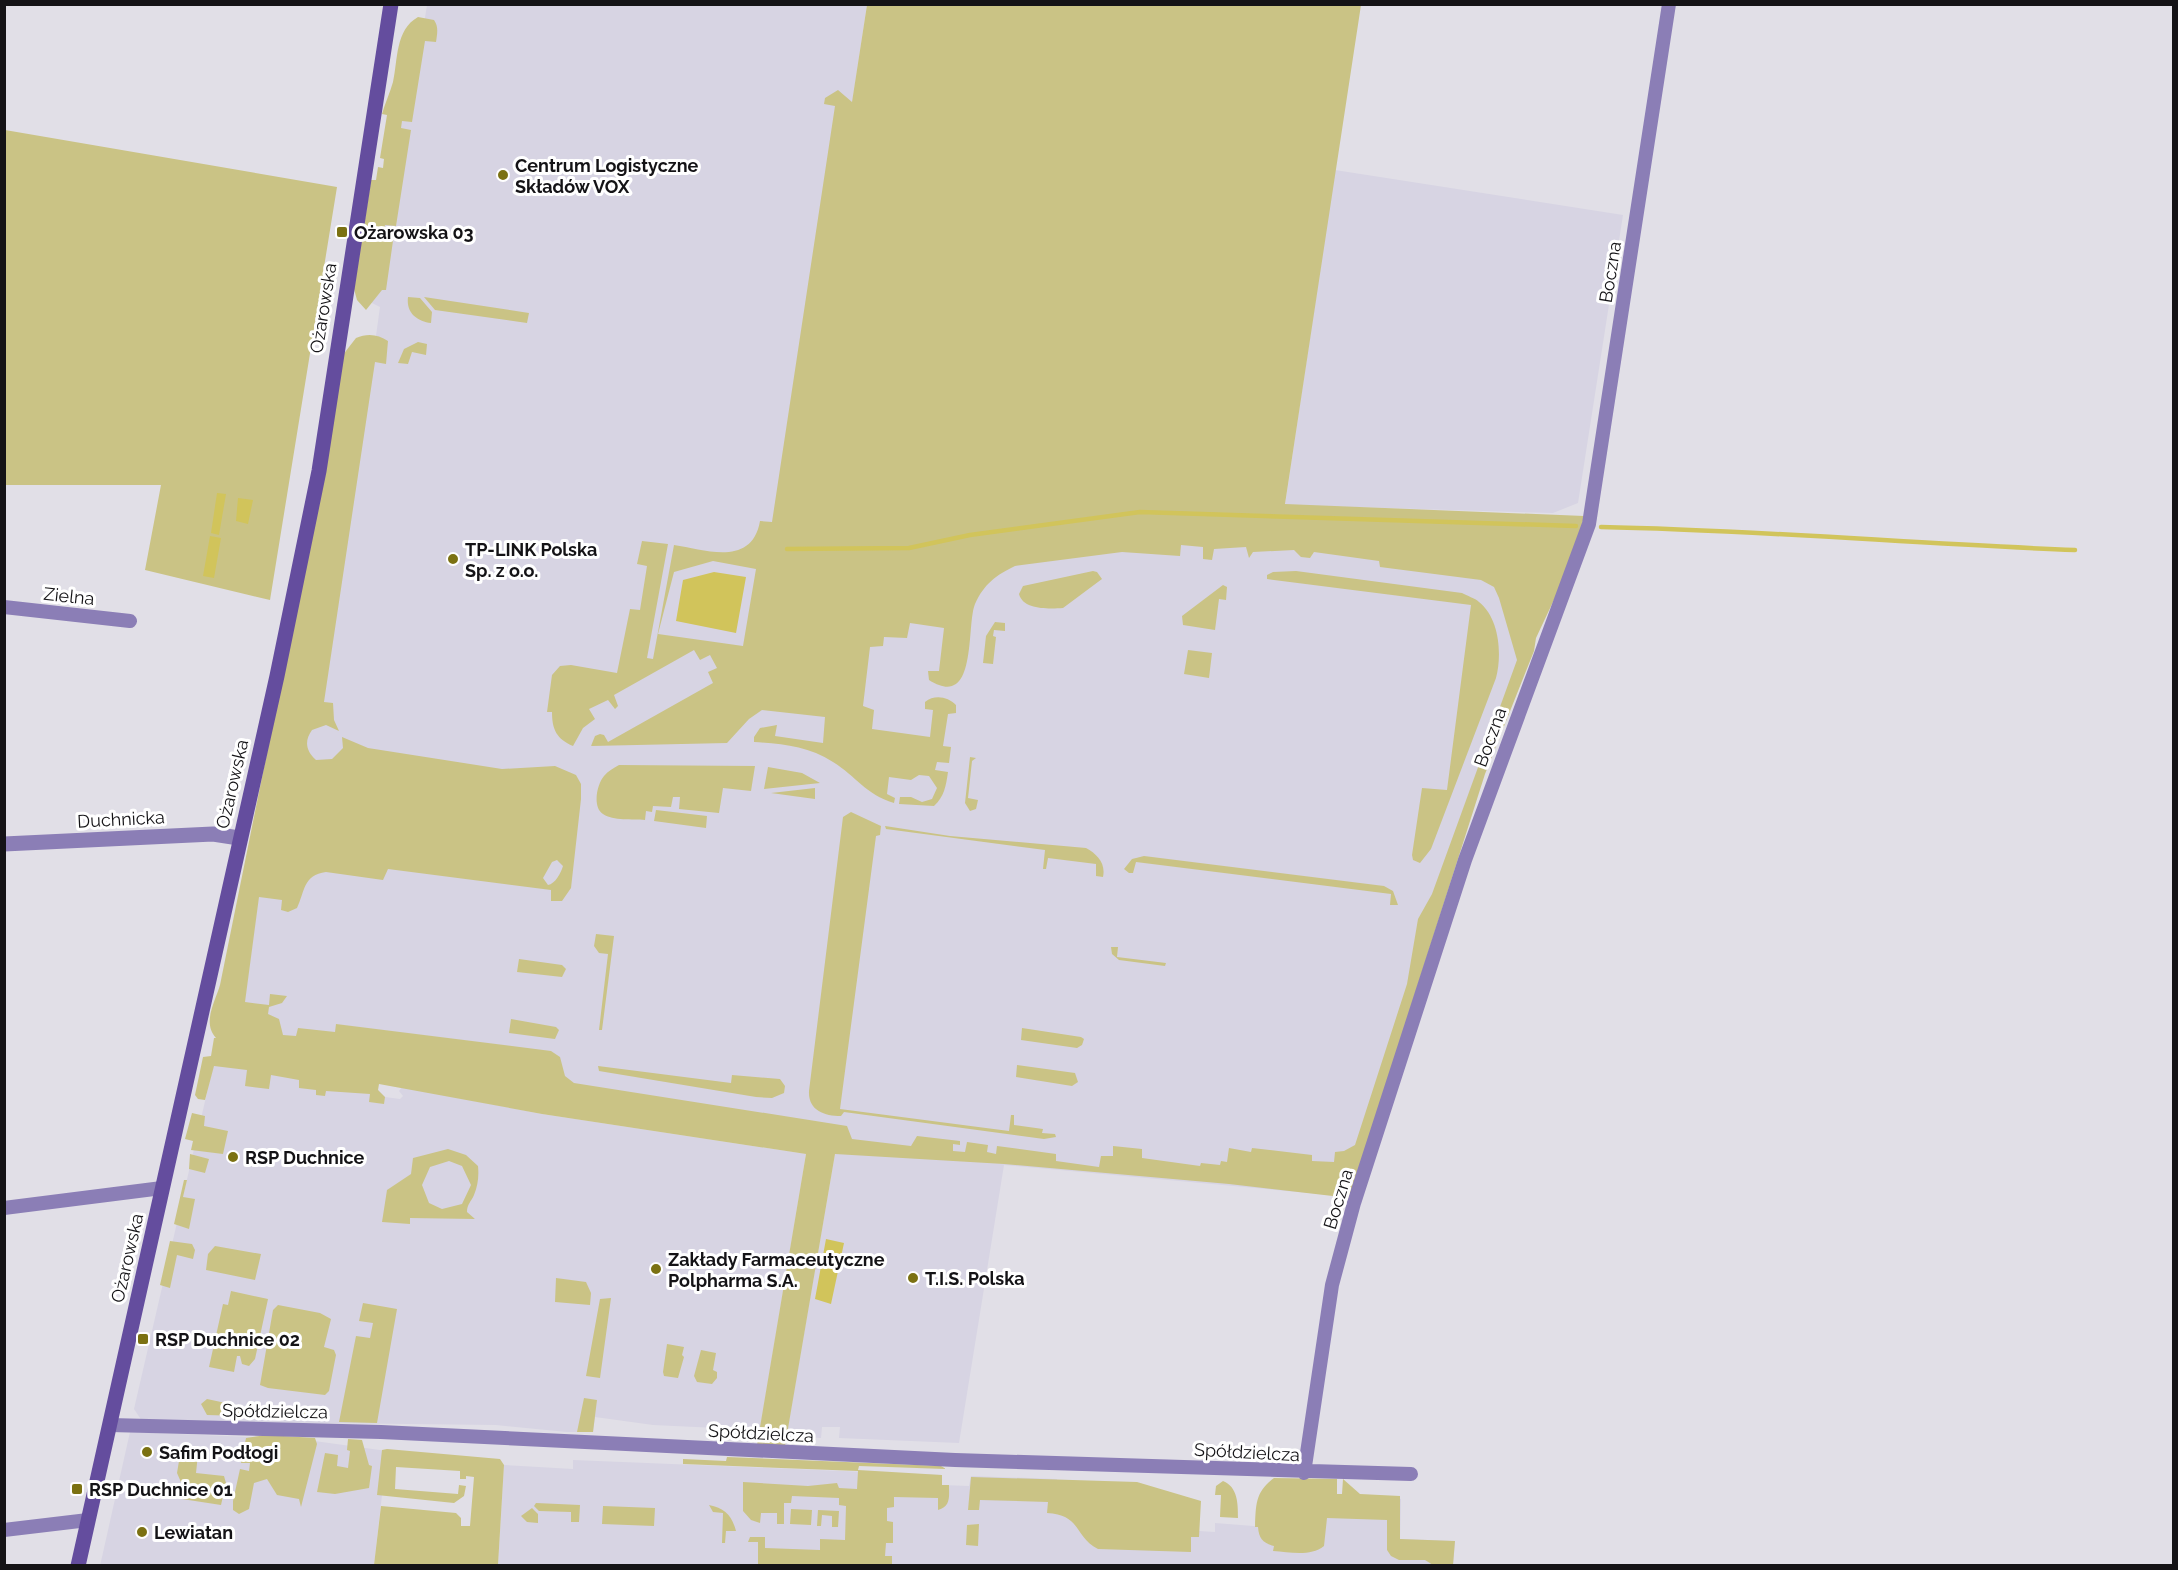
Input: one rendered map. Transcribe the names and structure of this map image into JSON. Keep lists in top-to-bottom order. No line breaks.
{"streets":{"main road":["Ożarowska"],"street":["Boczna","Zielna","Duchnicka","Spółdzielcza"]},"crossings":[["Boczna","Spółdzielcza"],["Ożarowska","Duchnicka"],["Ożarowska","Spółdzielcza"]],"places":{"other":["Centrum Logistyczne Składów VOX","TP-LINK Polska Sp. z o.o.","RSP Duchnice","Zakłady Farmaceutyczne Polpharma S.A.","T.I.S. Polska","Safim Podłogi","Lewiatan"],"transit":["Ożarowska 03","RSP Duchnice 02","RSP Duchnice 01"]}}
